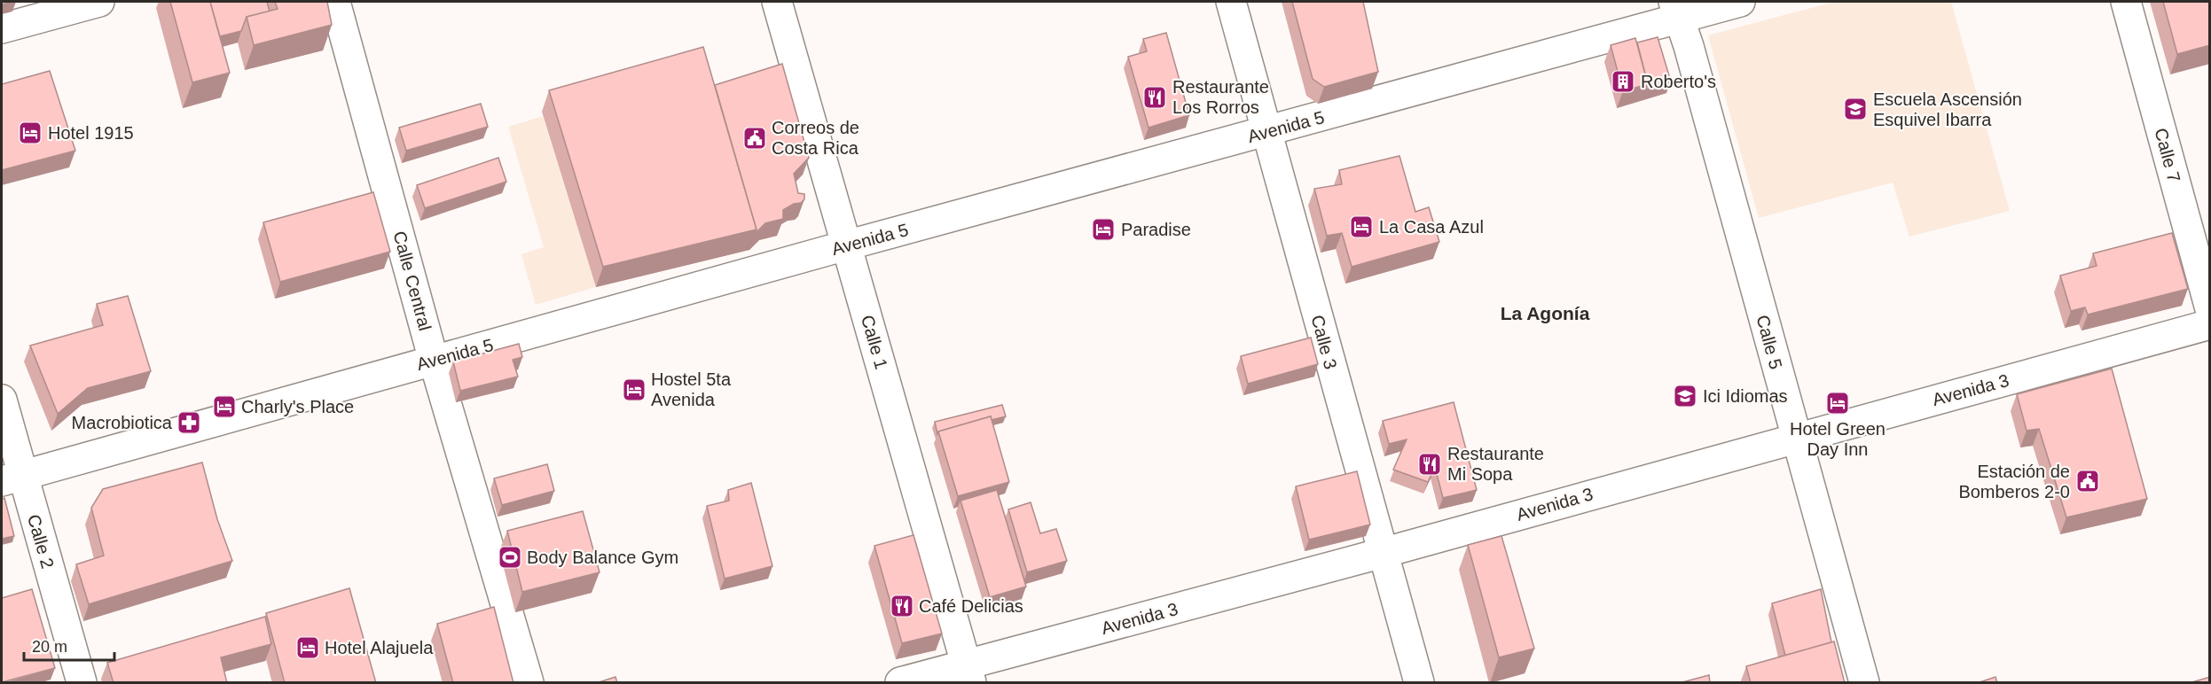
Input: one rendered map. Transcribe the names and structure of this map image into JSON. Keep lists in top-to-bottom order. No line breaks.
{"streets":{"street":["Avenida 5","Calle 7","Calle Central","Calle 1","Calle 3","Calle 5","Avenida 3","Calle 2"]},"crossings":[["Avenida 5","Calle Central"],["Avenida 5","Calle 1"],["Avenida 5","Calle 3"],["Avenida 5","Calle 5"],["Avenida 5","Calle 2"],["Calle 1","Avenida 3"],["Calle 3","Avenida 3"],["Calle 5","Avenida 3"]],"districts":["La Agonía"],"places":{"building":["Roberto's"],"restaurant":["Restaurante Los Rorros","Restaurante Mi Sopa","Café Delicias"],"school or university":["Escuela Ascensión Esquivel Ibarra","Ici Idiomas"],"hotel":["Hotel 1915","La Casa Azul","Paradise","Hostel 5ta Avenida","Hotel Green Day Inn","Charly's Place","Hotel Alajuela"],"public building":["Correos de Costa Rica","Estación de Bomberos 2-0"],"pharmacy":["Macrobiotica"],"sports":["Body Balance Gym"]},"scale_bar":"20 m"}
